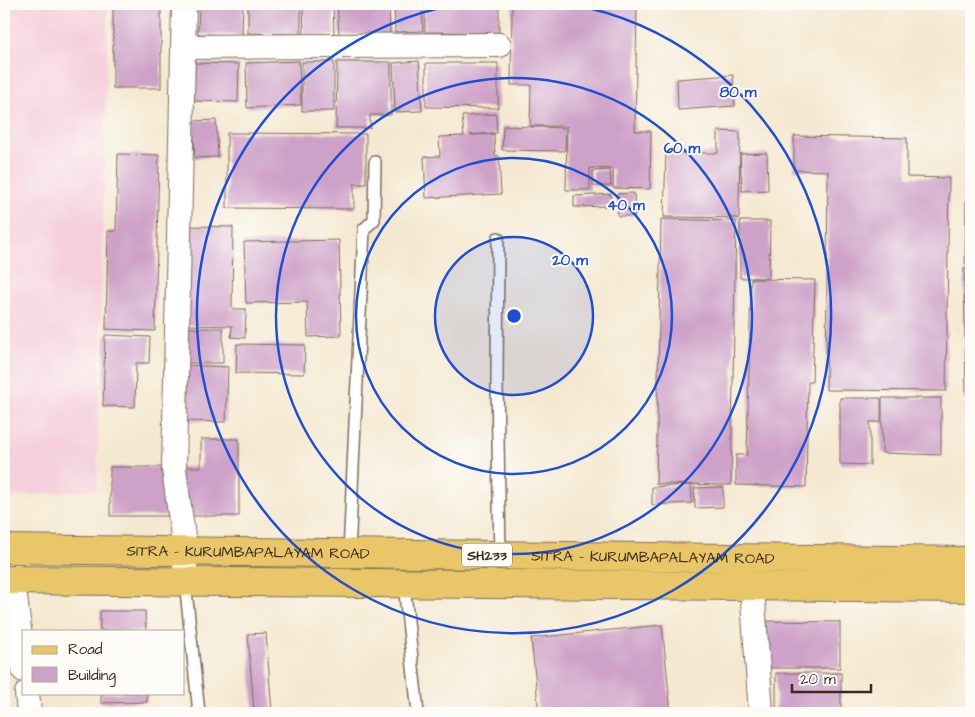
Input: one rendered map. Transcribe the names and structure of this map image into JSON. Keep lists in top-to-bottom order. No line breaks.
{"streets":{"main road":["SITRA - KURUMBAPALAYAM ROAD","SH233"]},"legend":["Road","Building"],"scale_bar":"20 m","rings":["80 m","60 m","40 m","20 m"]}
